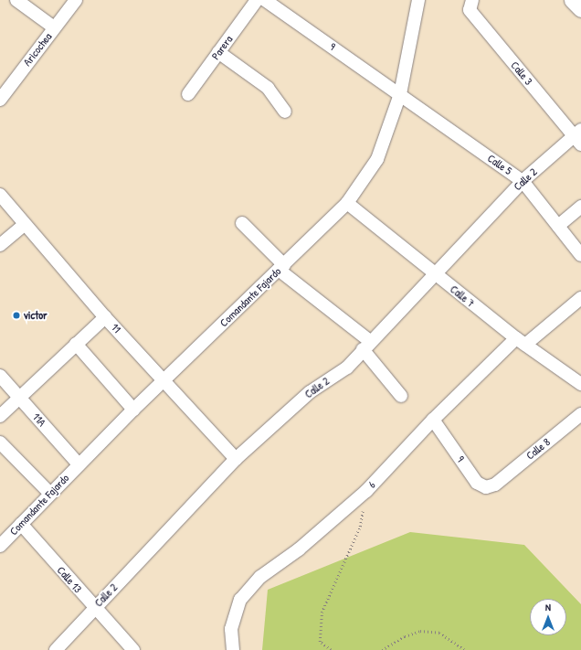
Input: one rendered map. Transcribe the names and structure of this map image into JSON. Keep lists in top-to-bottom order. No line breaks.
{"streets":{"street":["9","Parera","Aricochea","Calle 3","Calle 5","Calle 2","Calle 7","Comandante Fajardo","11","11A","Calle 8","6","Calle 13"]},"crossings":[["9","Calle 5"],["9","Comandante Fajardo"],["9","Calle 8"],["9","6"],["Calle 3","Calle 2"],["Calle 5","Calle 2"],["Calle 5","Comandante Fajardo"],["Calle 2","Calle 7"],["Calle 2","11"],["Calle 2","Calle 13"],["Calle 7","Comandante Fajardo"],["Calle 7","6"],["Comandante Fajardo","11"],["Comandante Fajardo","11A"],["Comandante Fajardo","Calle 13"]],"places":["victor"],"north":"top"}
